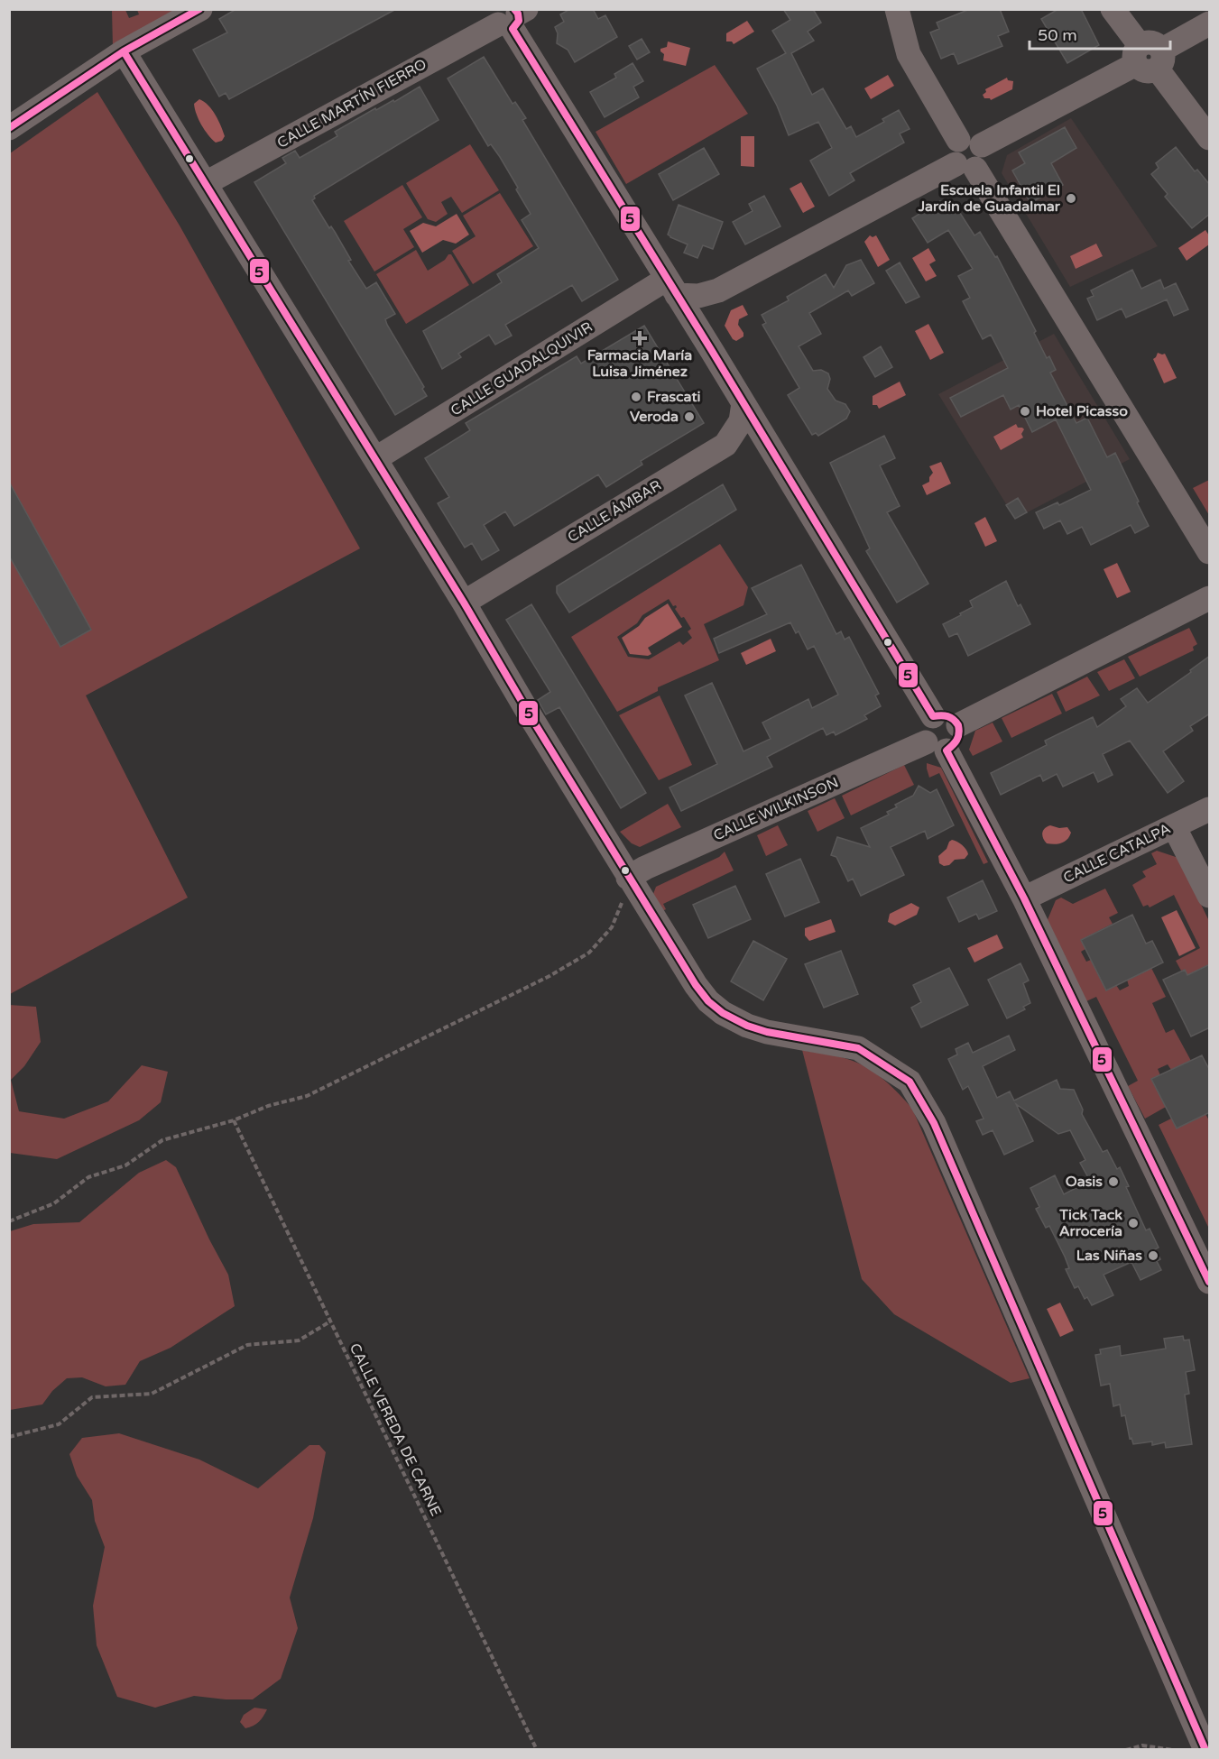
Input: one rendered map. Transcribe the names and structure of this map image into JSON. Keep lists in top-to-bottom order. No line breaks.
{"streets":{"street":["CALLE MARTÍN FIERRO","CALLE GUADALQUIVIR","CALLE ÁMBAR","CALLE WILKINSON","CALLE CATALPA"],"path":["CALLE VEREDA DE CARNE"]},"places":{"other":["Escuela Infantil El Jardín de Guadalmar","Frascati","Hotel Picasso","Veroda","Oasis","Tick Tack Arrocería","Las Niñas"],"health":["Farmacia María Luisa Jiménez"]},"lines":["transit line 5"],"scale_bar":"50 m"}
